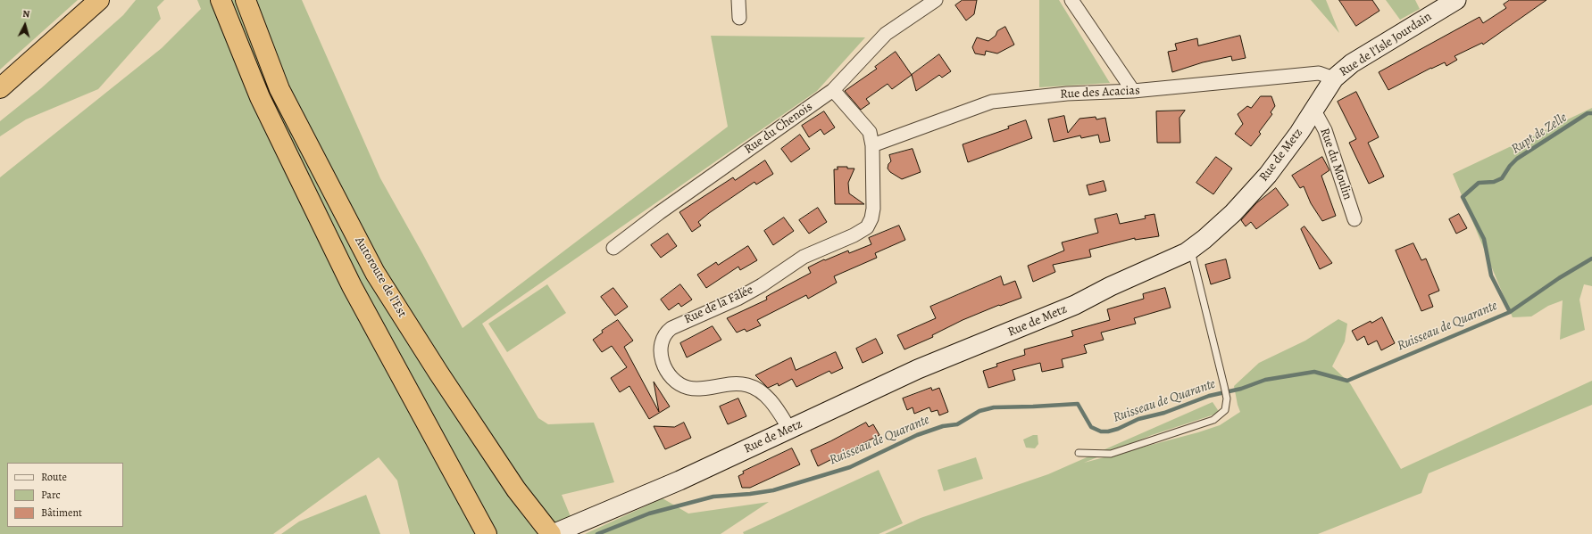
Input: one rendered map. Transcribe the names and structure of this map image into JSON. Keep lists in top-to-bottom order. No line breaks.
{"streets":{"highway":["Autoroute de l’Est"],"main road":["Rue de l'Isle Jourdain","Rue de Metz"],"street":["Rue des Acacias","Rue du Chenois","Rue du Moulin","Rue de la Falée"]},"crossings":[["Rue de l'Isle Jourdain","Rue des Acacias"],["Rue de l'Isle Jourdain","Rue de Metz"],["Rue des Acacias","Rue de Metz"],["Rue des Acacias","Rue de la Falée"],["Rue du Chenois","Rue de la Falée"],["Rue de Metz","Rue du Moulin"],["Rue de Metz","Autoroute de l’Est"],["Rue de Metz","Rue de la Falée"]],"water":["Rupt de Zelle","Ruisseau de Quarante"],"legend":["Route","Parc","Bâtiment"],"north":"top"}
